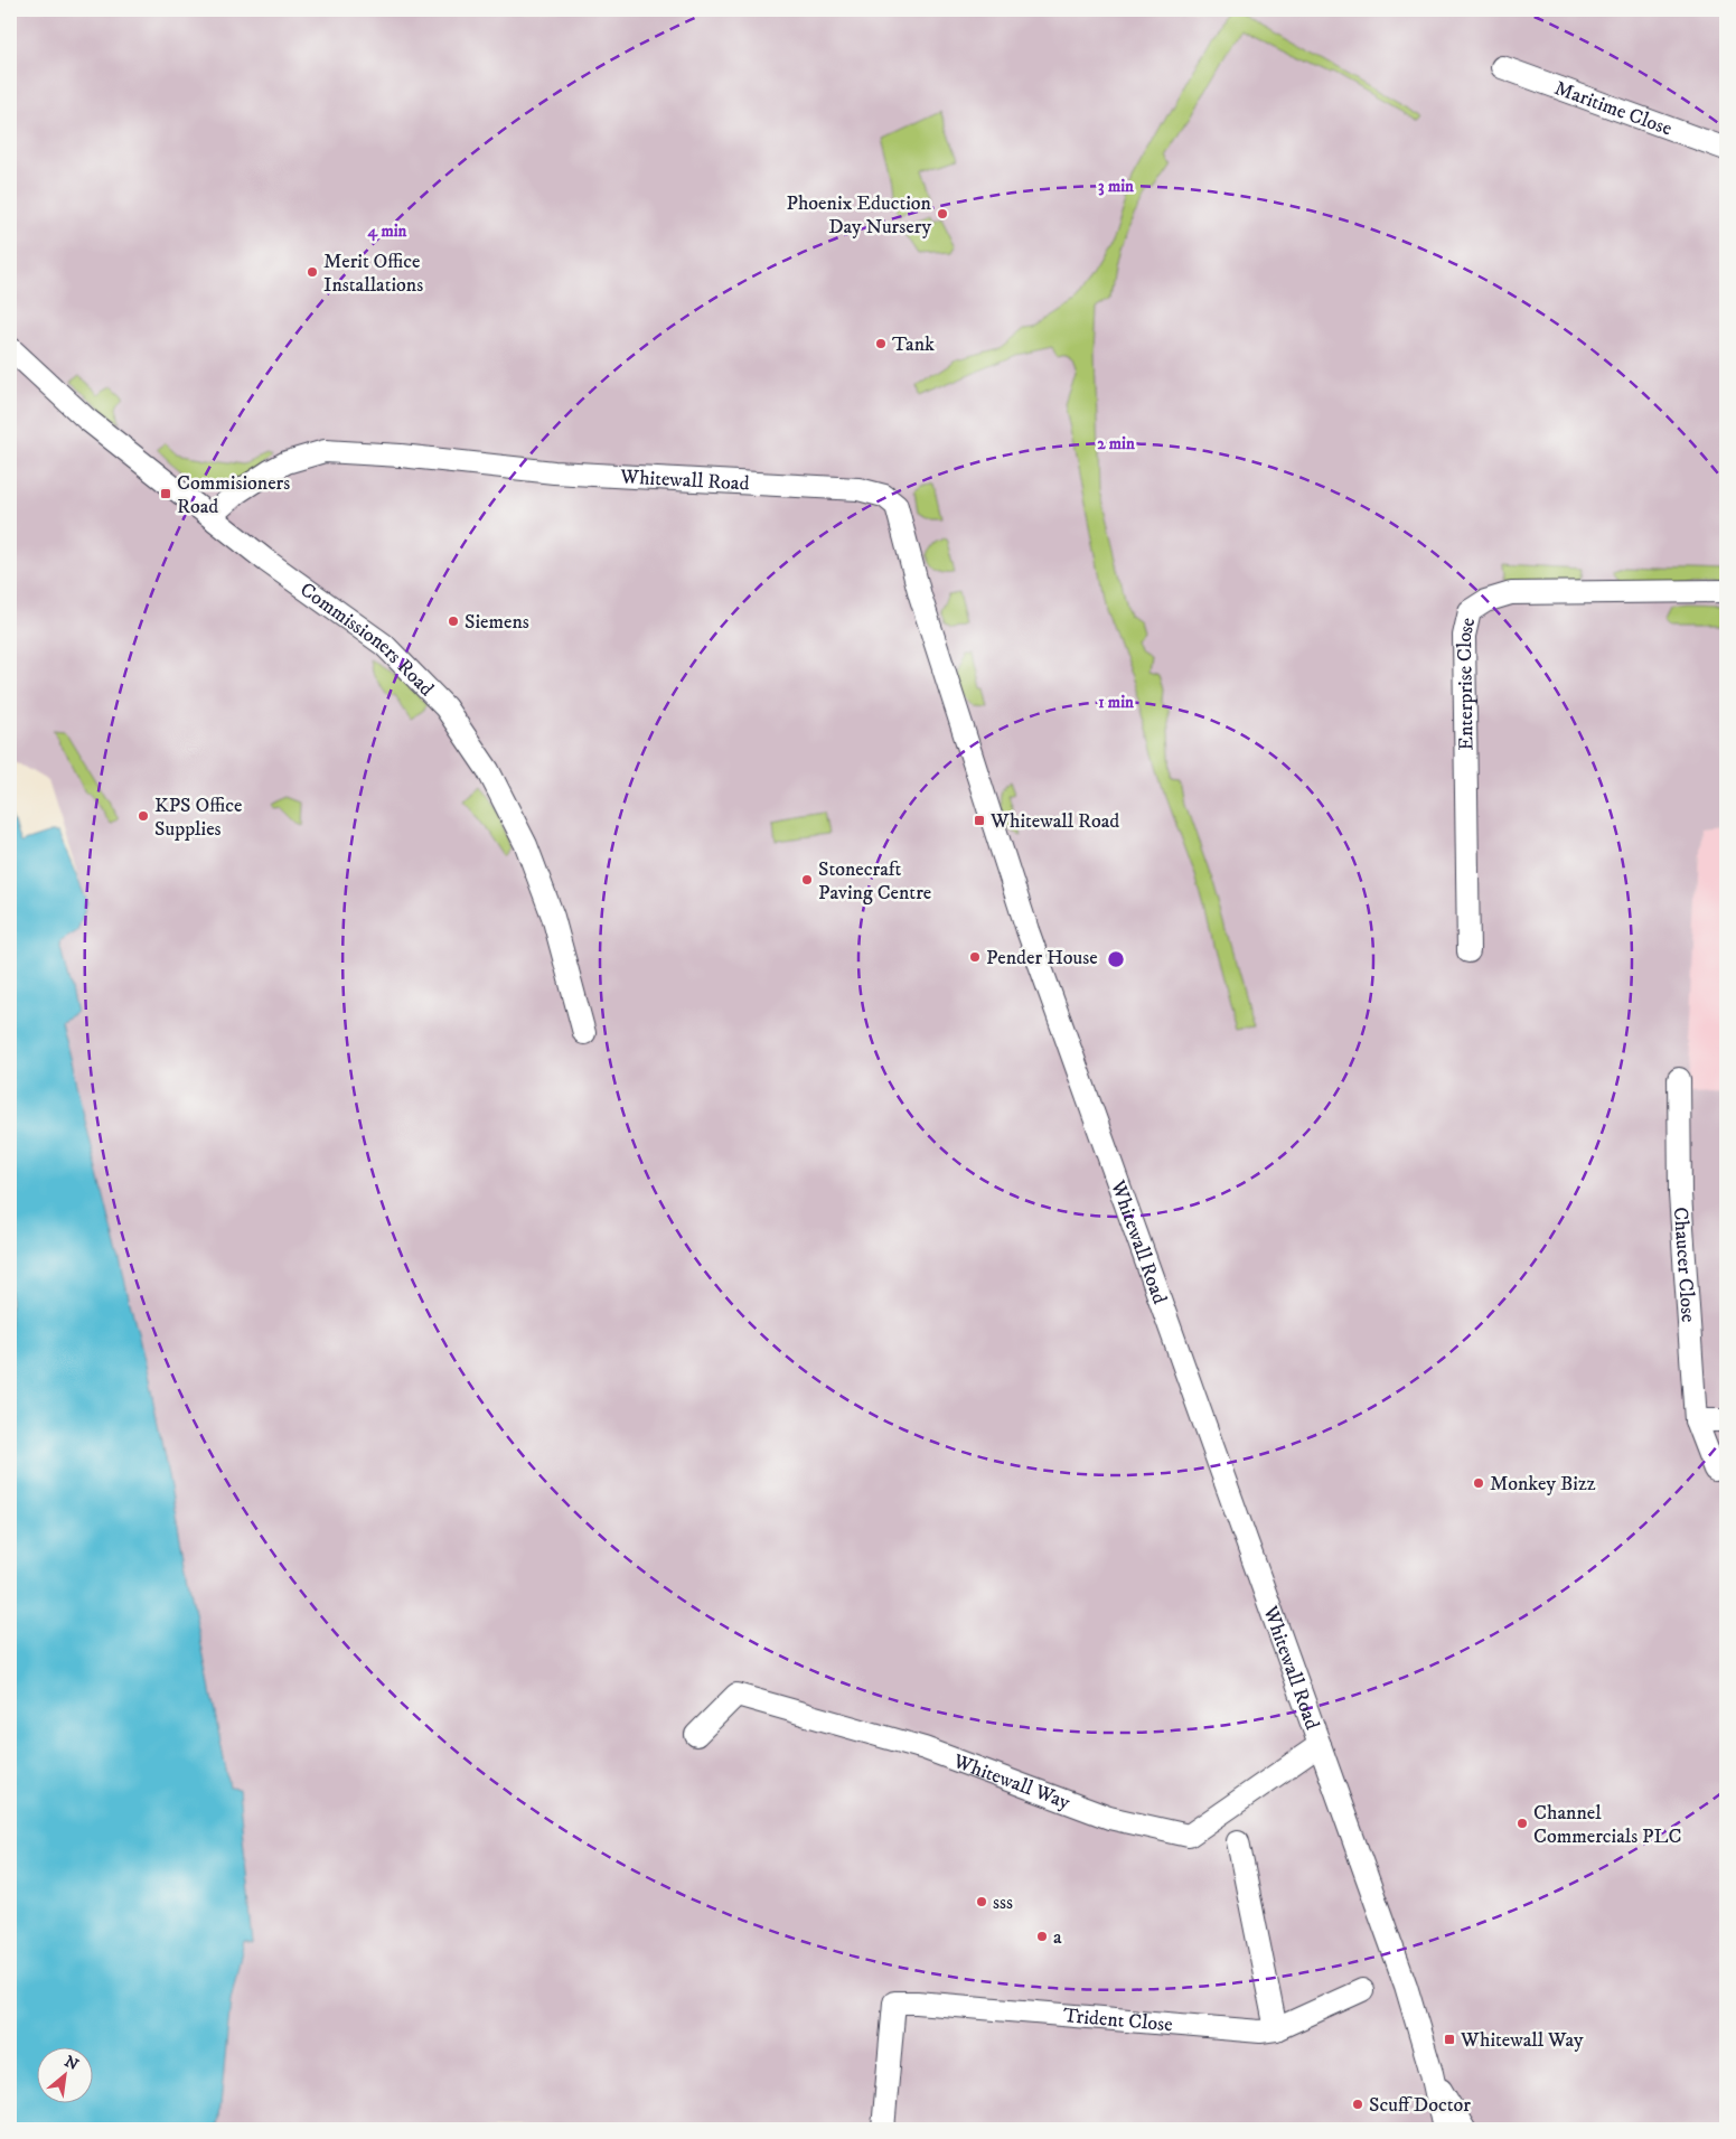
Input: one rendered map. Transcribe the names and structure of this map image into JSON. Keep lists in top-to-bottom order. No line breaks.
{"streets":{"street":["Maritime Close","Whitewall Road","Commissioners Road","Enterprise Close","Chaucer Close","Whitewall Way","Trident Close"]},"crossings":[["Whitewall Road","Commissioners Road"],["Whitewall Road","Whitewall Way"]],"places":{"other":["Phoenix Eduction Day Nursery","Merit Office Installations","Tank","Siemens","KPS Office Supplies","Stonecraft Paving Centre","Pender House","Monkey Bizz","Channel Commercials PLC","sss","a","Scuff Doctor"],"transit":["Commisioners Road","Whitewall Road","Whitewall Way"]},"north":"top right","rings":["3 min","4 min","2 min","1 min"]}
